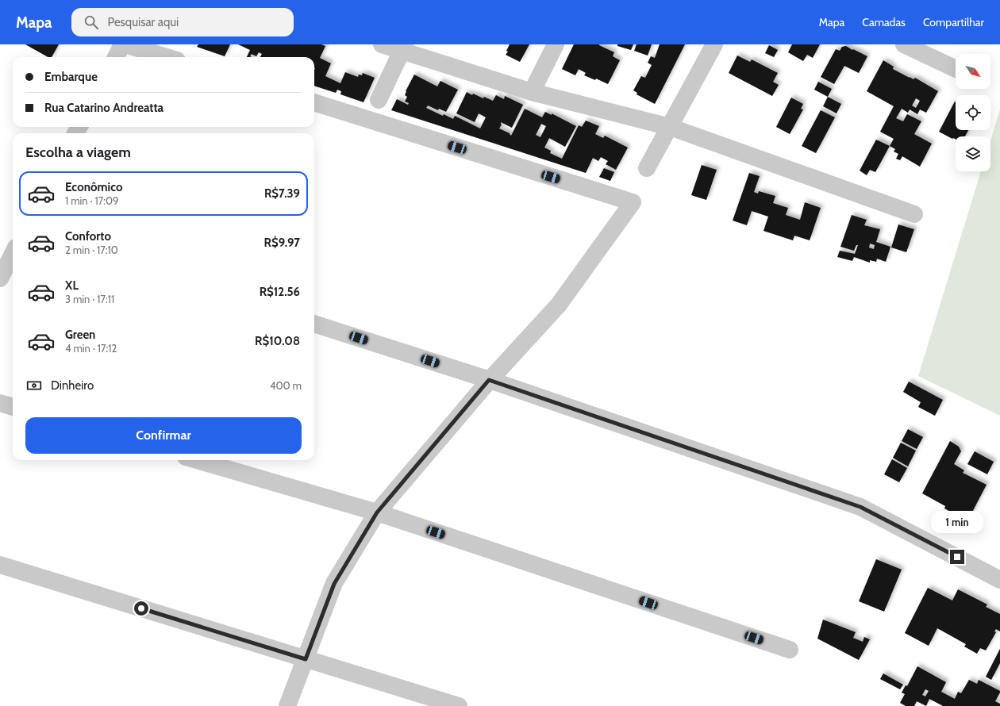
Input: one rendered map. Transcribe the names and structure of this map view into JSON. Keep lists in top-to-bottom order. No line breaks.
{"north":"bottom right","page":{"header":"Mapa","search":"Pesquisar aqui","nav":["Mapa","Camadas","Compartilhar"],"banner":["Embarque","Rua Catarino Andreatta"],"heading":"Escolha a viagem","list":[{"name":"Econômico","note":"1 min · 17:09","value":"R$7.39"},{"name":"Conforto","note":"2 min · 17:10","value":"R$9.97"},{"name":"XL","note":"3 min · 17:11","value":"R$12.56"},{"name":"Green","note":"4 min · 17:12","value":"R$10.08"}],"pay":["Dinheiro","400 m"],"buttons":"Confirmar","bubble":"1 min"}}
